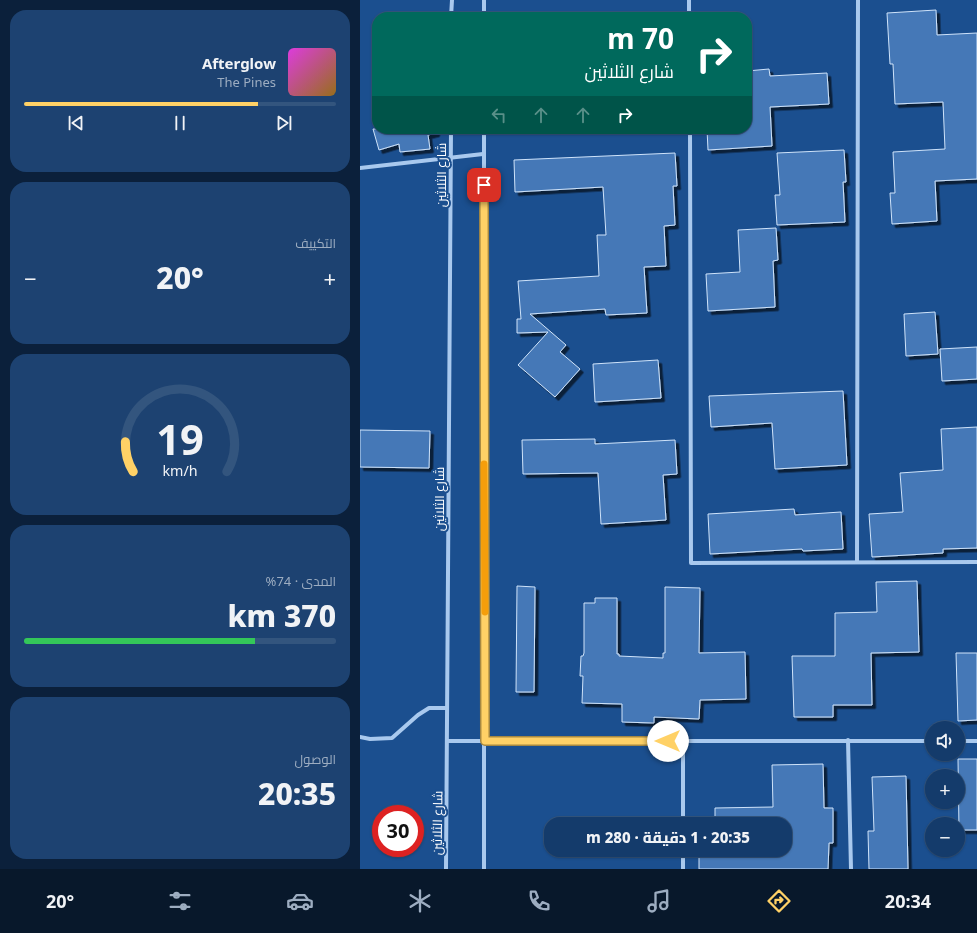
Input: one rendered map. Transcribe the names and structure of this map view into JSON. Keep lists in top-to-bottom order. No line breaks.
{"streets":{"street":["شارع الثلاثين"]},"page":{"turn":["70 m","شارع الثلاثين"],"song":["Afterglow","The Pines"],"tile":["التكييف",["المدى · 74%","370 km"],["الوصول","20:35"]],"heat":["−","20°","+"],"map_buttons":["+","−"],"limit":"30","trip":"20:35 · 1 دقيقة · 280 m","tabs":["20:34","20°"],"gauge":["19","km/h"]}}
